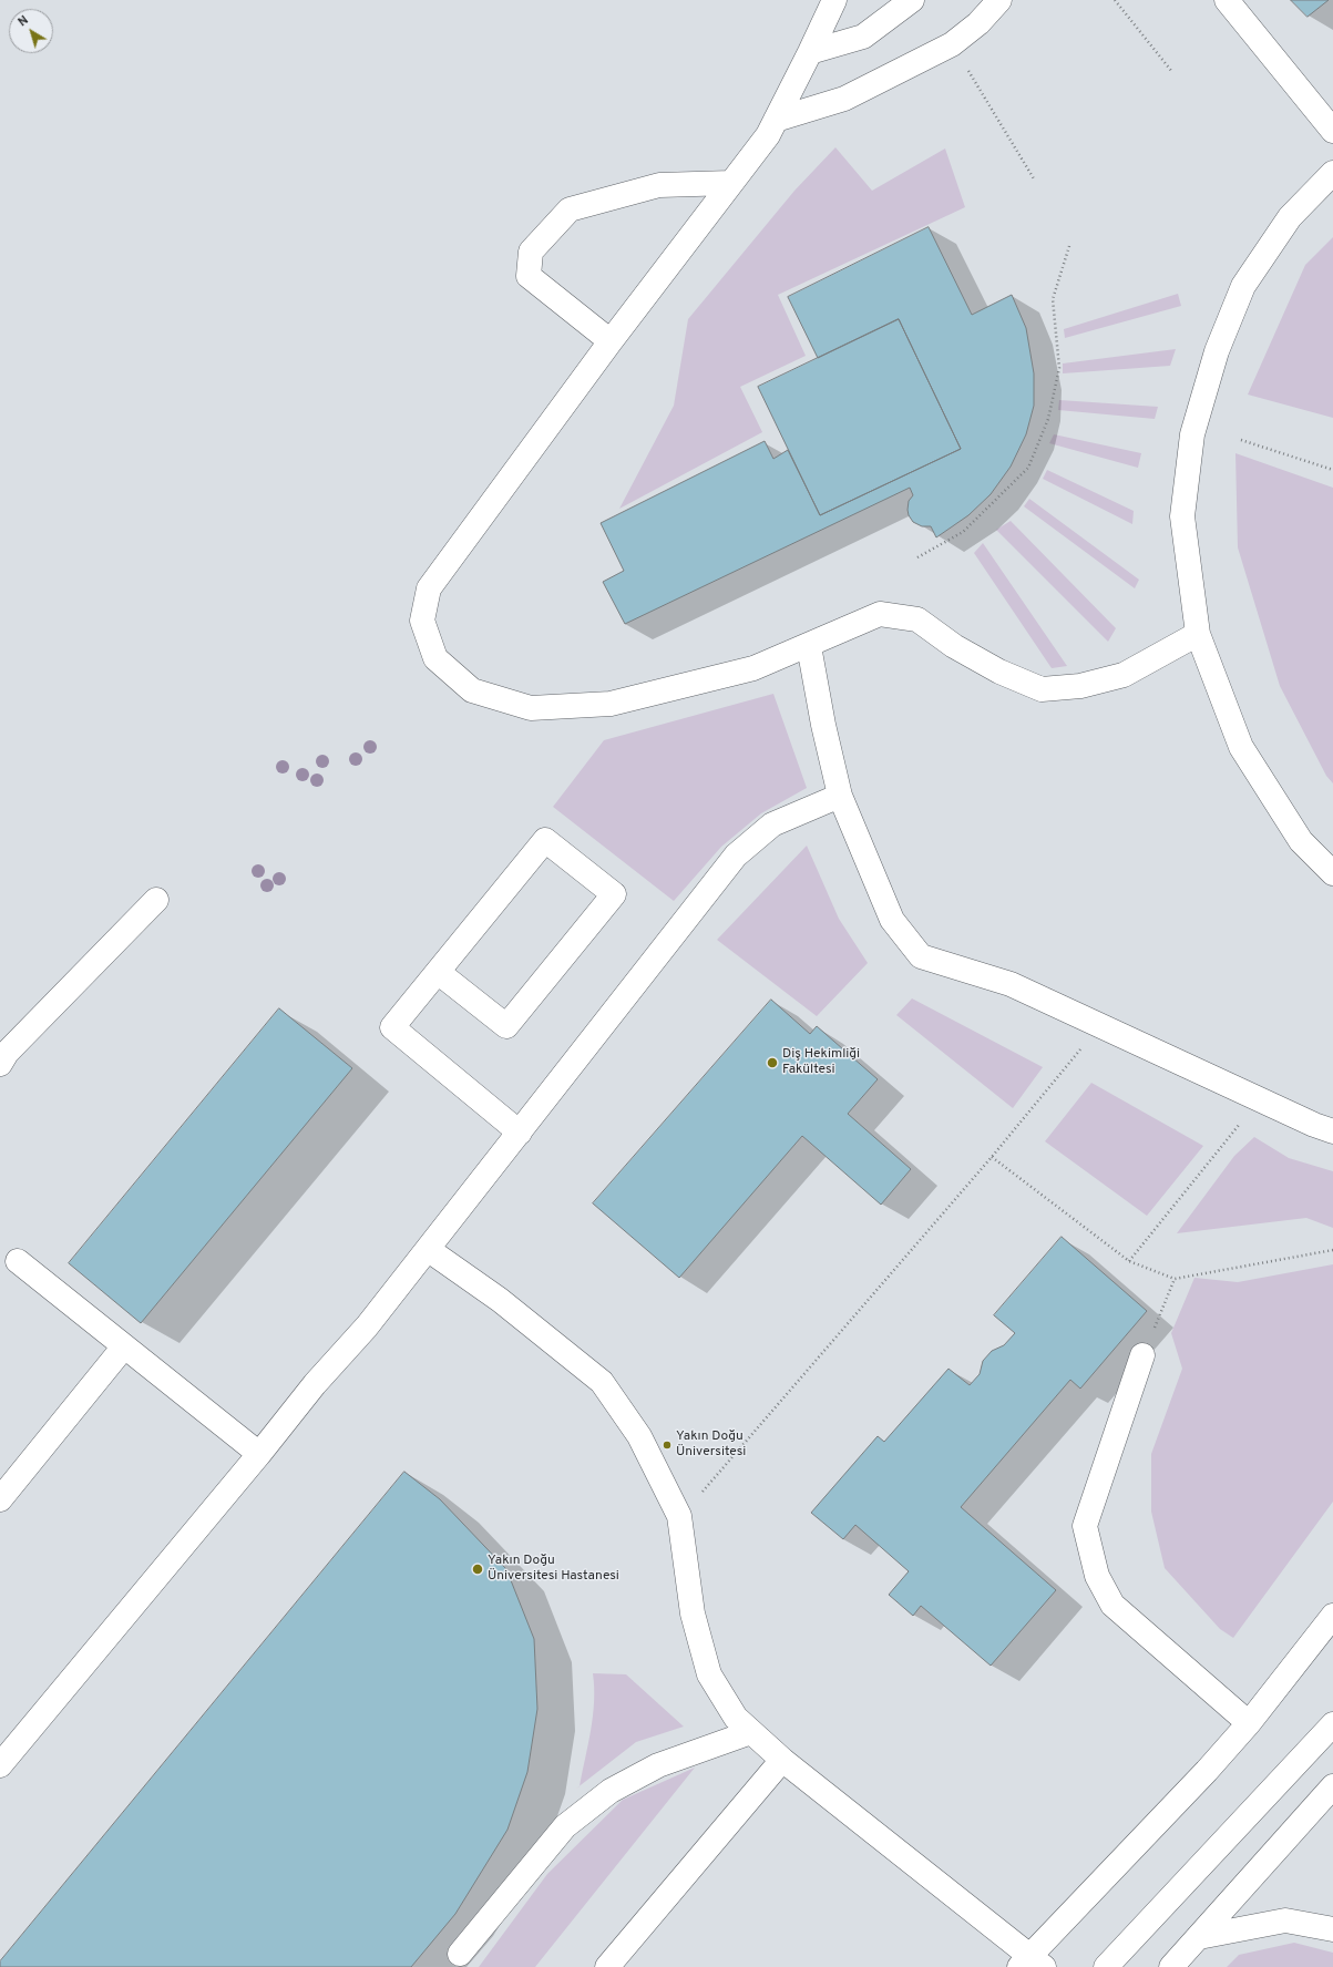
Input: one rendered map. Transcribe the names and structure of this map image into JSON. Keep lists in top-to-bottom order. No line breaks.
{"places":["Diş Hekimliği Fakültesi","Yakın Doğu Üniversitesi","Yakın Doğu Üniversitesi Hastanesi"],"north":"top left"}
